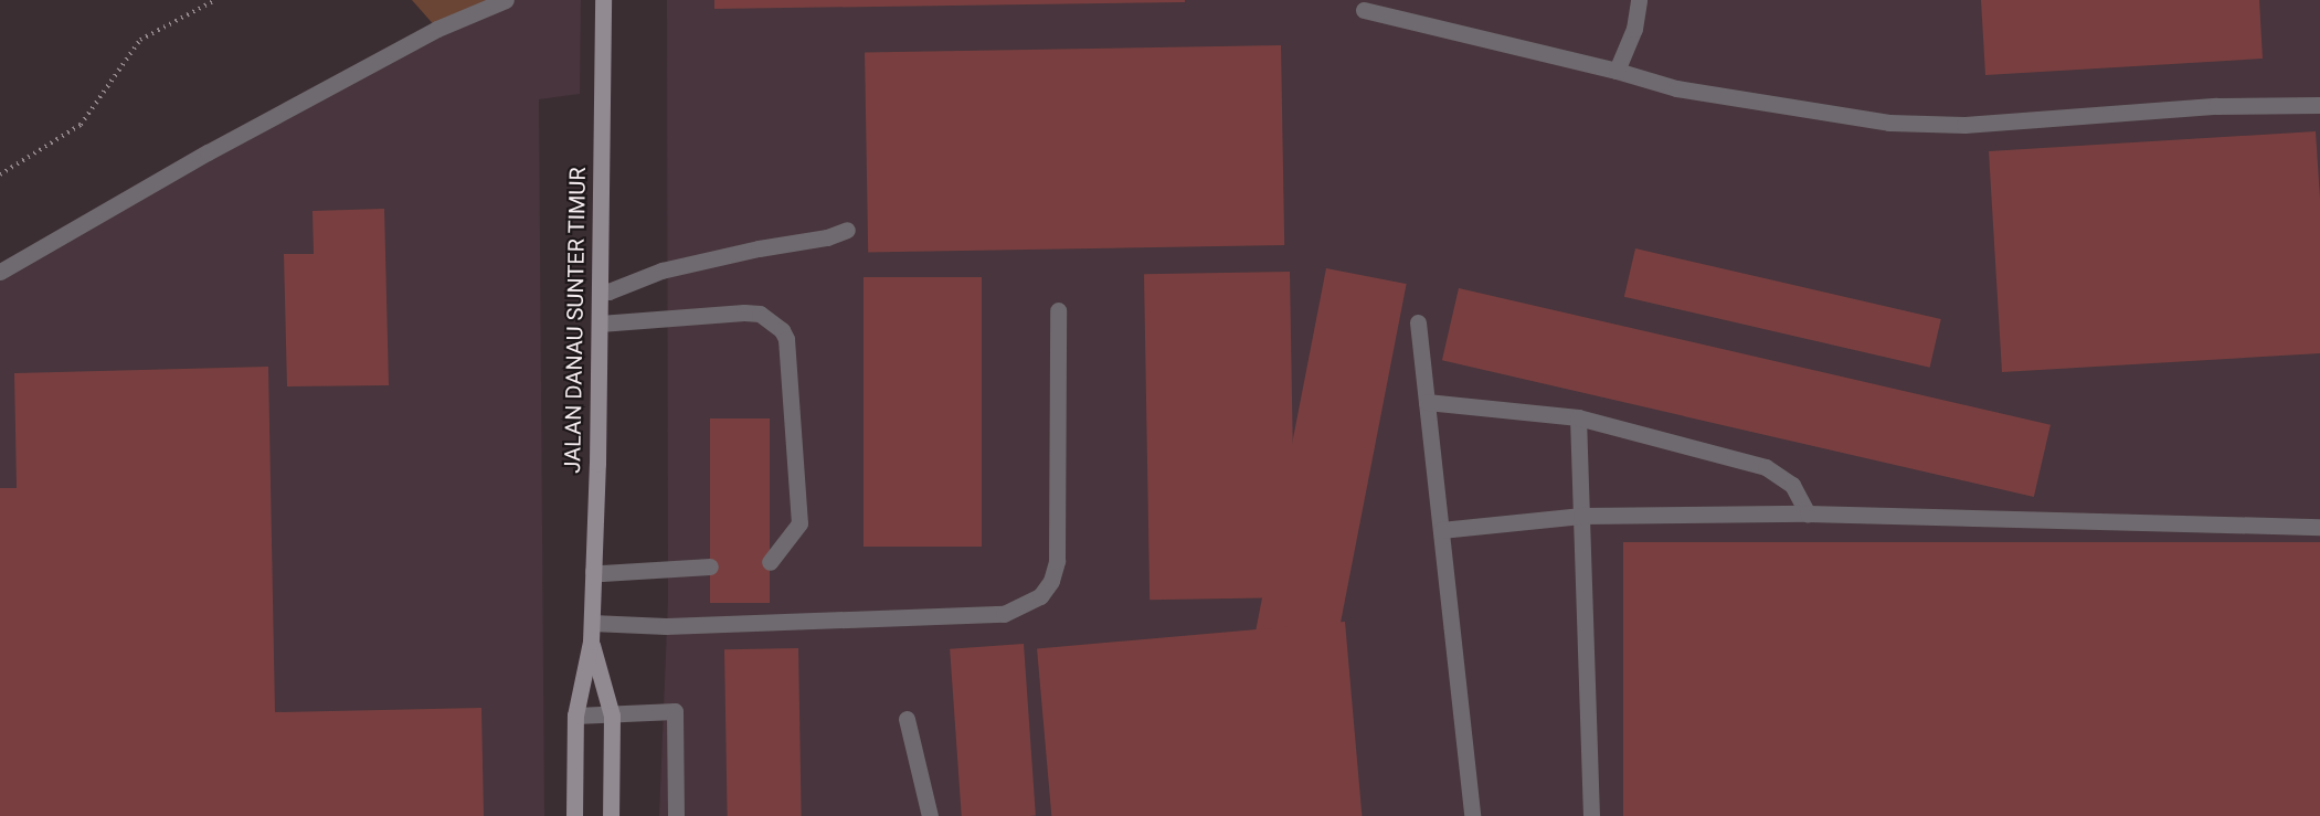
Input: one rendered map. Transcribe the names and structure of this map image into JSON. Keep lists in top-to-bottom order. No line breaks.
{"streets":{"main road":["JALAN DANAU SUNTER TIMUR"]}}
